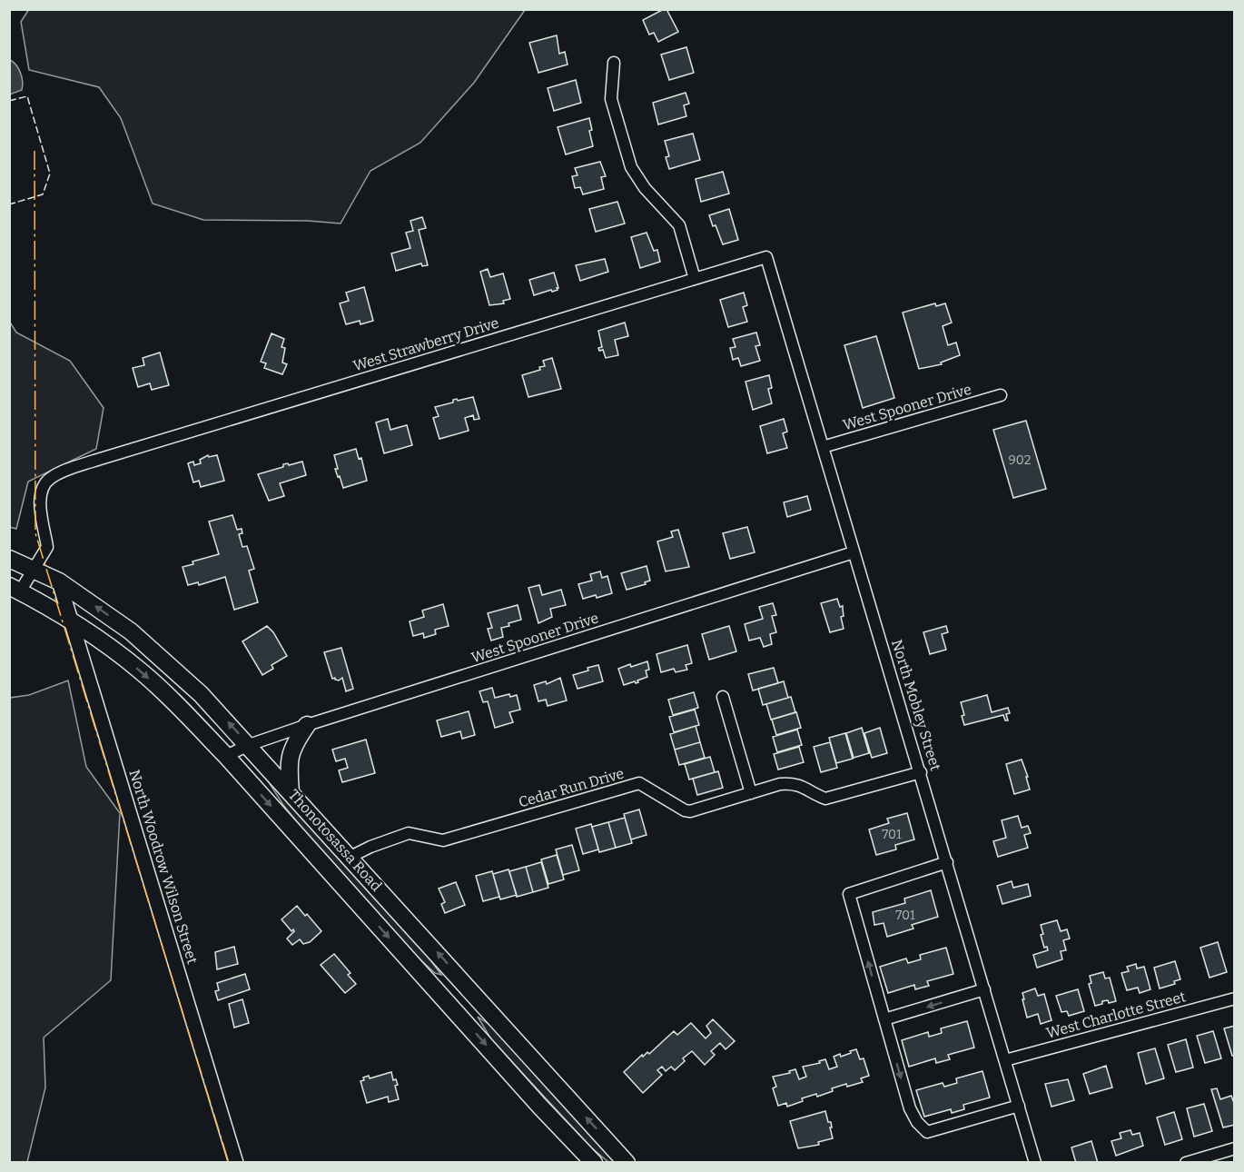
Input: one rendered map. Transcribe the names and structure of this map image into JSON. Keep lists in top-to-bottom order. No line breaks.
{"streets":{"main road":["Thonotosassa Road"],"street":["West Strawberry Drive","West Spooner Drive","North Mobley Street","Cedar Run Drive","North Woodrow Wilson Street","West Charlotte Street"]},"crossings":[["West Strawberry Drive","North Mobley Street"],["West Strawberry Drive","Thonotosassa Road"],["West Spooner Drive","North Mobley Street"],["West Spooner Drive","Thonotosassa Road"],["North Mobley Street","Cedar Run Drive"],["North Mobley Street","West Charlotte Street"],["Cedar Run Drive","Thonotosassa Road"],["Thonotosassa Road","North Woodrow Wilson Street"]],"house_numbers":["902","701","701"]}
